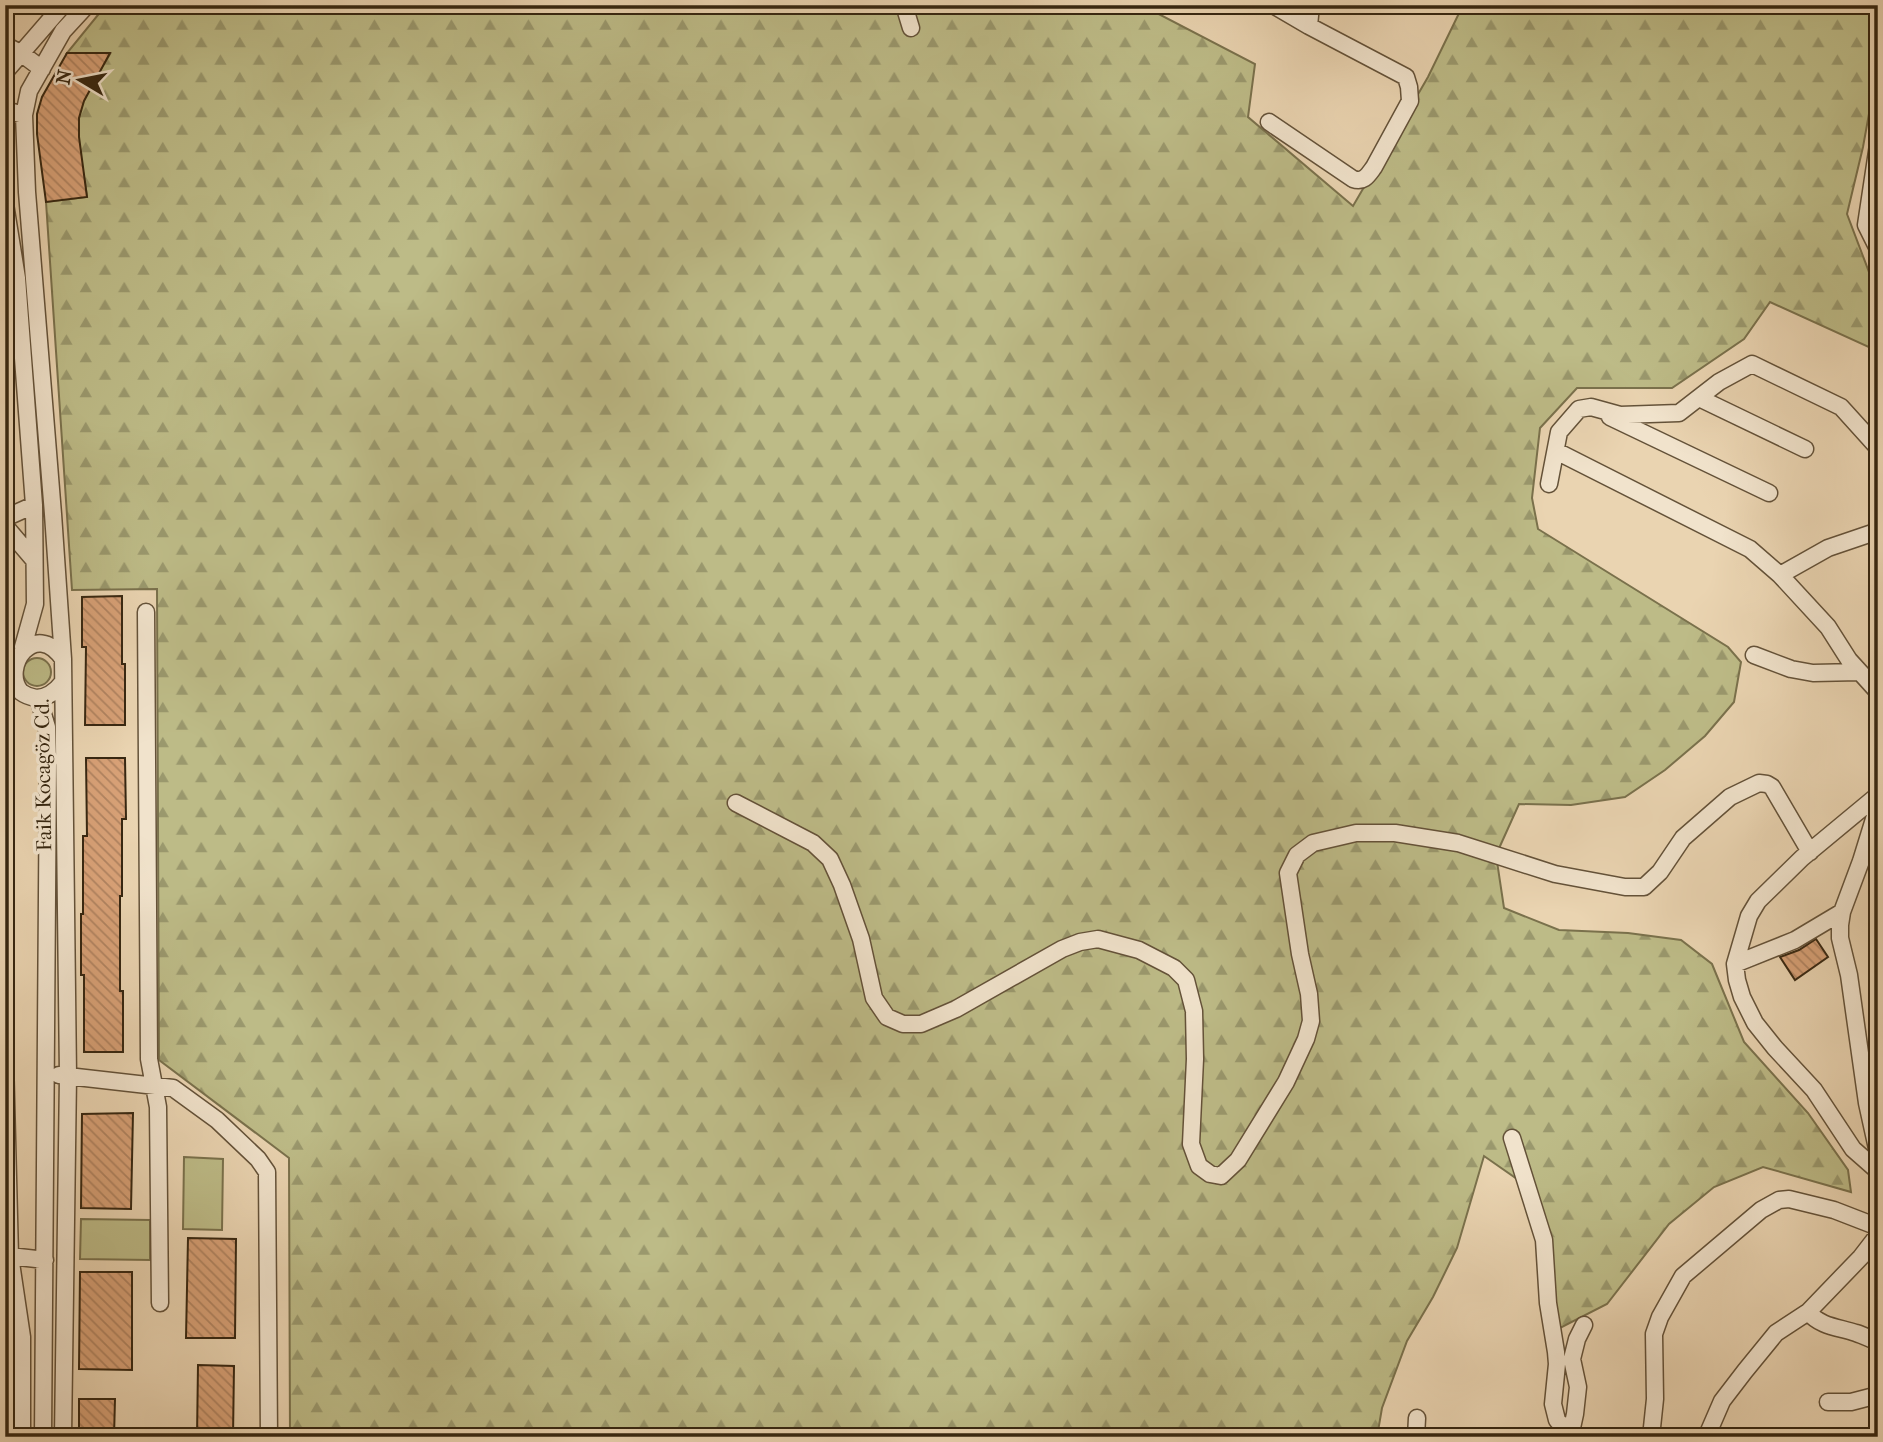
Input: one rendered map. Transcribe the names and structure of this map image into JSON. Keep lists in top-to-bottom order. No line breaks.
{"streets":{"street":["Faik Kocagöz Cd."]},"north":"left"}
